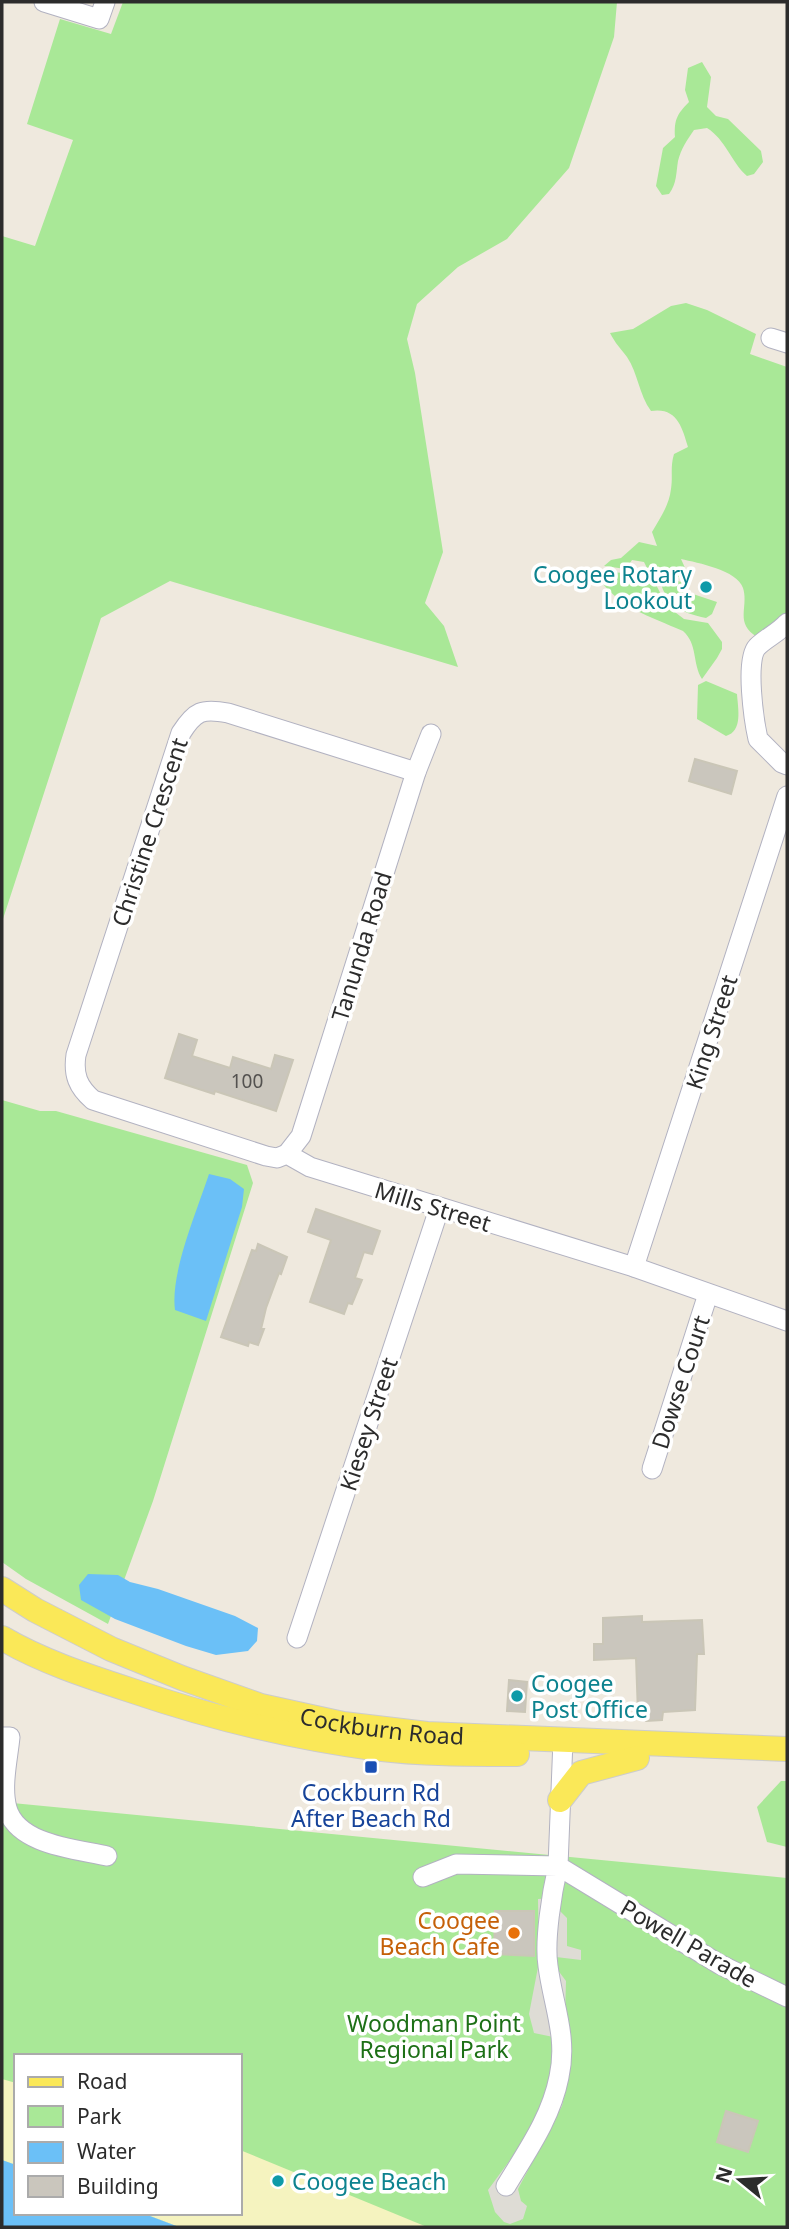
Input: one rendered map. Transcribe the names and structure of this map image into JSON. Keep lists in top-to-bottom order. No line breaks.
{"streets":{"main road":["Cockburn Road"],"street":["Christine Crescent","Tanunda Road","King Street","Mills Street","Dowse Court","Kiesey Street","Powell Parade"]},"crossings":[["Christine Crescent","Tanunda Road"],["Christine Crescent","Mills Street"],["Tanunda Road","Mills Street"],["King Street","Mills Street"],["Mills Street","Dowse Court"],["Mills Street","Kiesey Street"]],"parks":["Woodman Point Regional Park"],"places":{"other":["Coogee Rotary Lookout","Coogee Post Office","Coogee Beach Cafe","Coogee Beach"],"transit":["Cockburn Rd After Beach Rd"]},"house_numbers":["100"],"legend":["Road","Park","Water","Building"],"north":"left"}
